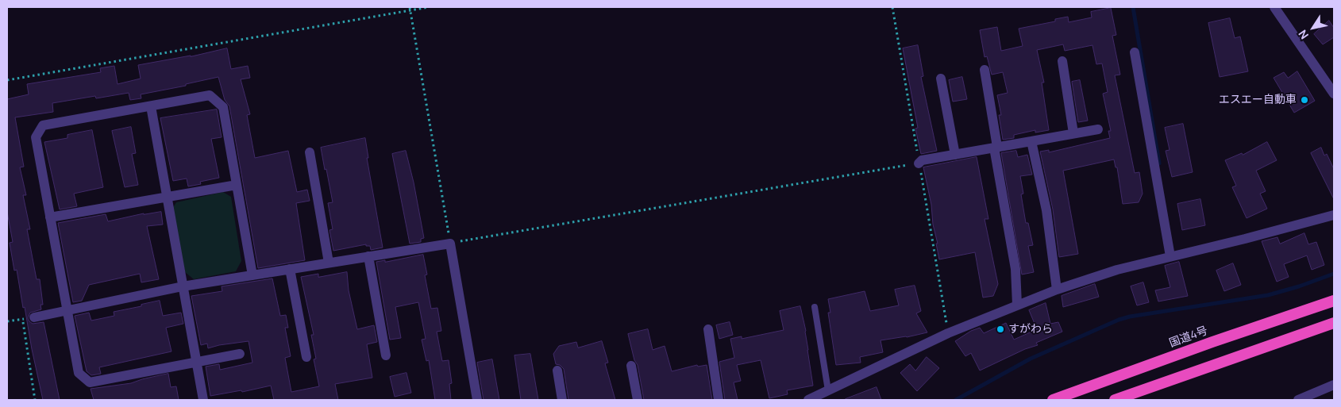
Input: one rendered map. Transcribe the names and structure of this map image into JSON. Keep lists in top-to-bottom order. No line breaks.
{"streets":{"highway":["国道4号"]},"places":["エスエー自動車","すがわら"],"north":"bottom left"}
